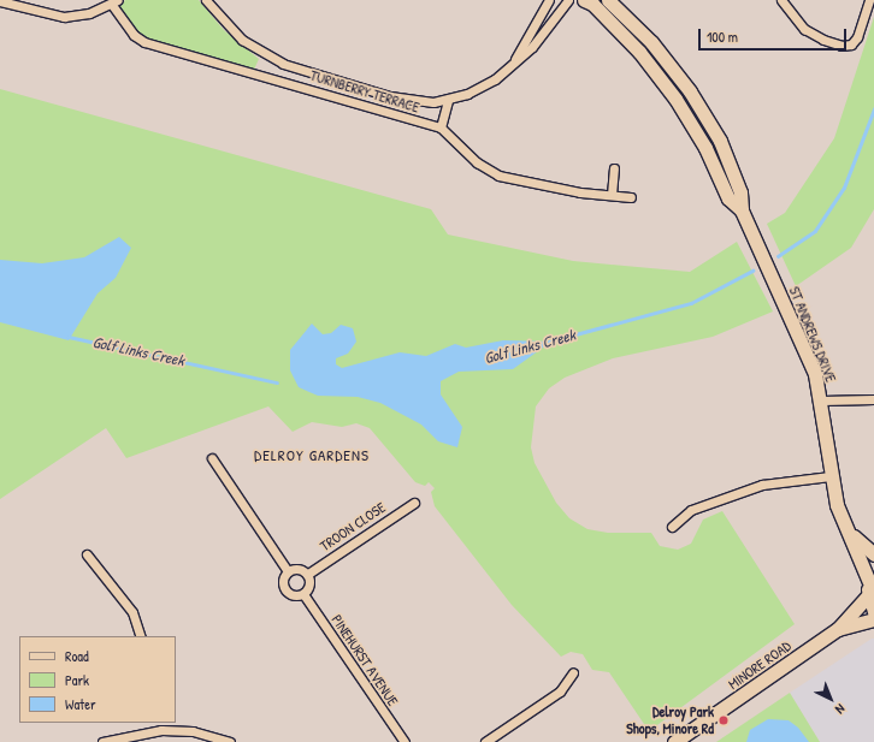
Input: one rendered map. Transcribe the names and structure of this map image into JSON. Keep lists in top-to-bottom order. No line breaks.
{"streets":{"street":["TURNBERRY TERRACE","ST ANDREWS DRIVE","TROON CLOSE","PINEHURST AVENUE","MINORE ROAD"]},"crossings":[["ST ANDREWS DRIVE","MINORE ROAD"],["TROON CLOSE","PINEHURST AVENUE"]],"districts":["DELROY GARDENS"],"water":["Golf Links Creek"],"places":["Delroy Park Shops, Minore Rd"],"legend":["Road","Park","Water"],"scale_bar":"100 m","north":"bottom right"}
